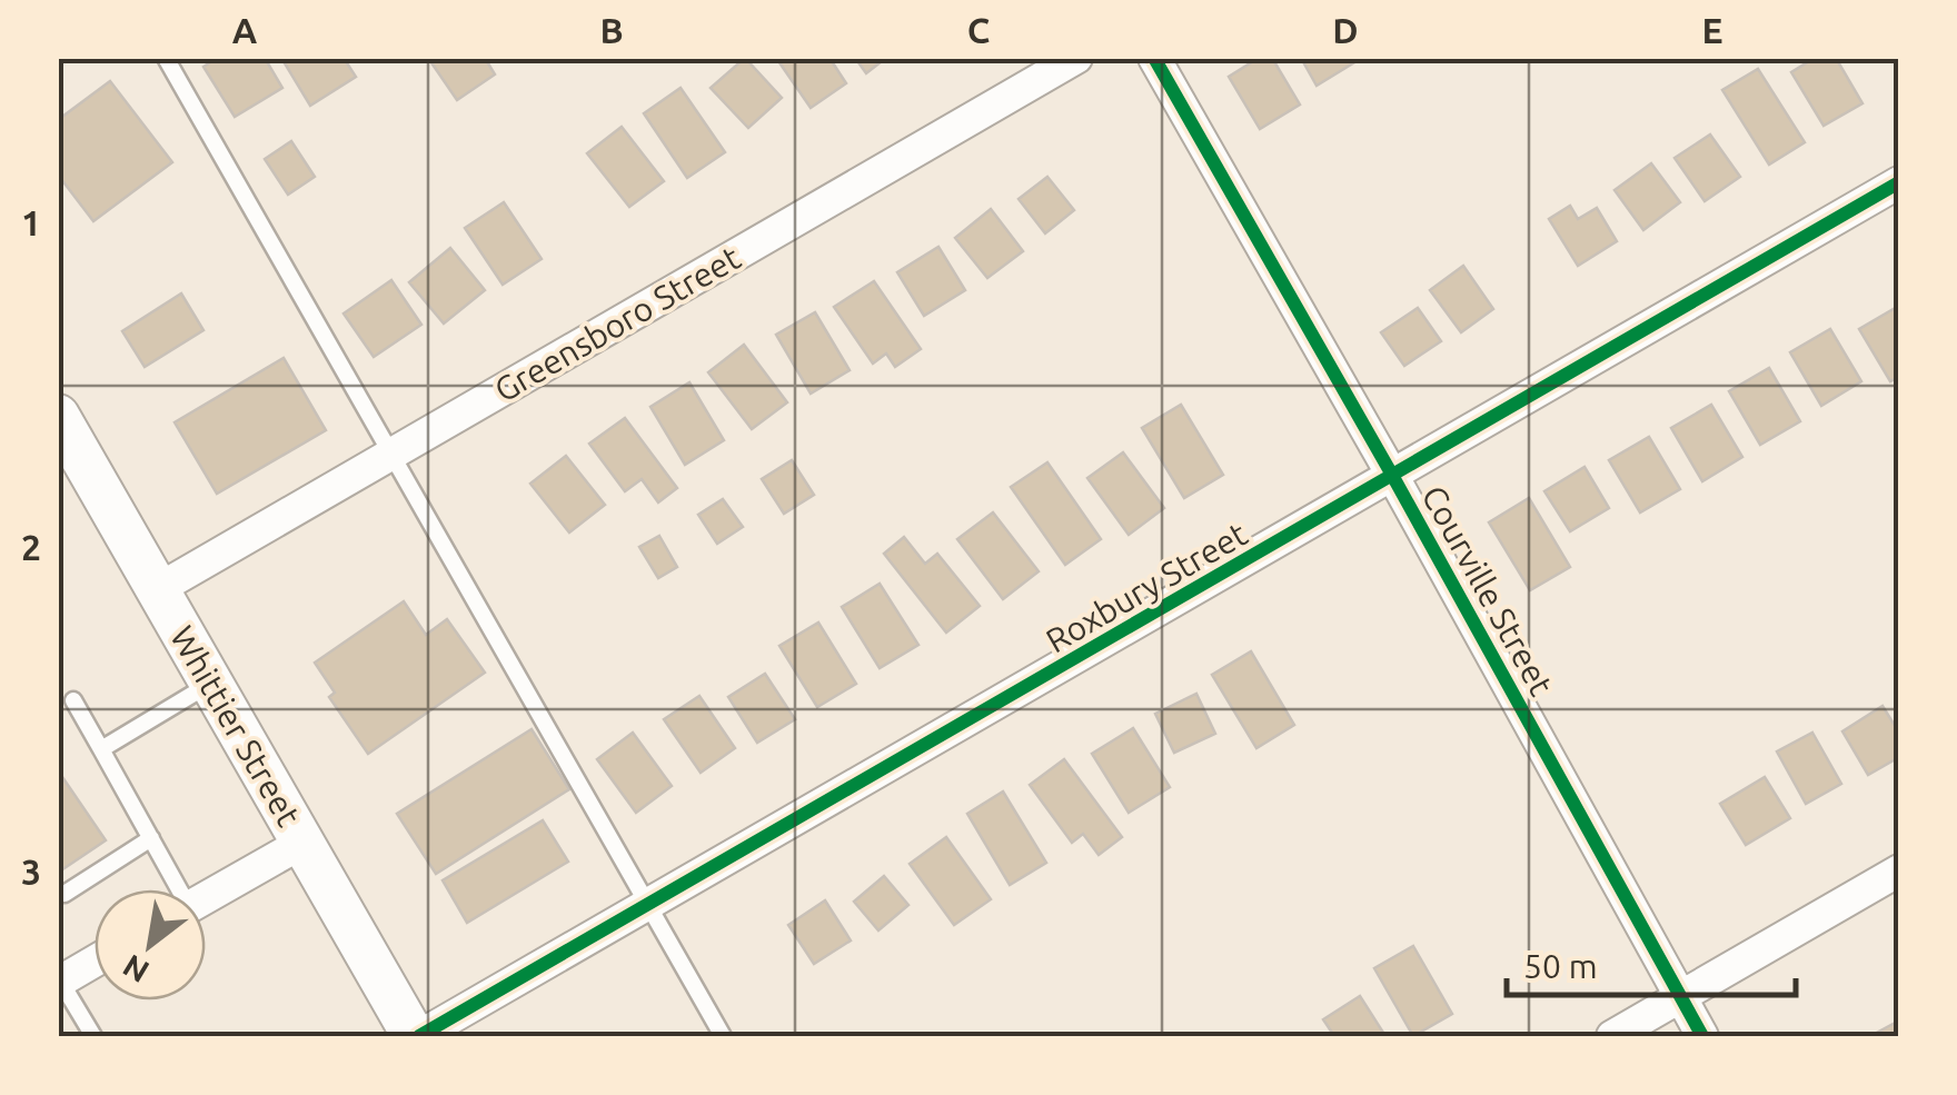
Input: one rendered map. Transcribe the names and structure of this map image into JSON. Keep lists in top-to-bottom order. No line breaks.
{"streets":{"street":["Greensboro Street","Roxbury Street","Courville Street","Whittier Street"]},"crossings":[["Greensboro Street","Whittier Street"],["Roxbury Street","Courville Street"],["Roxbury Street","Whittier Street"]],"scale_bar":"50 m","north":"bottom left","grid":{"columns":["A","B","C","D","E"],"rows":["1","2","3"]}}
